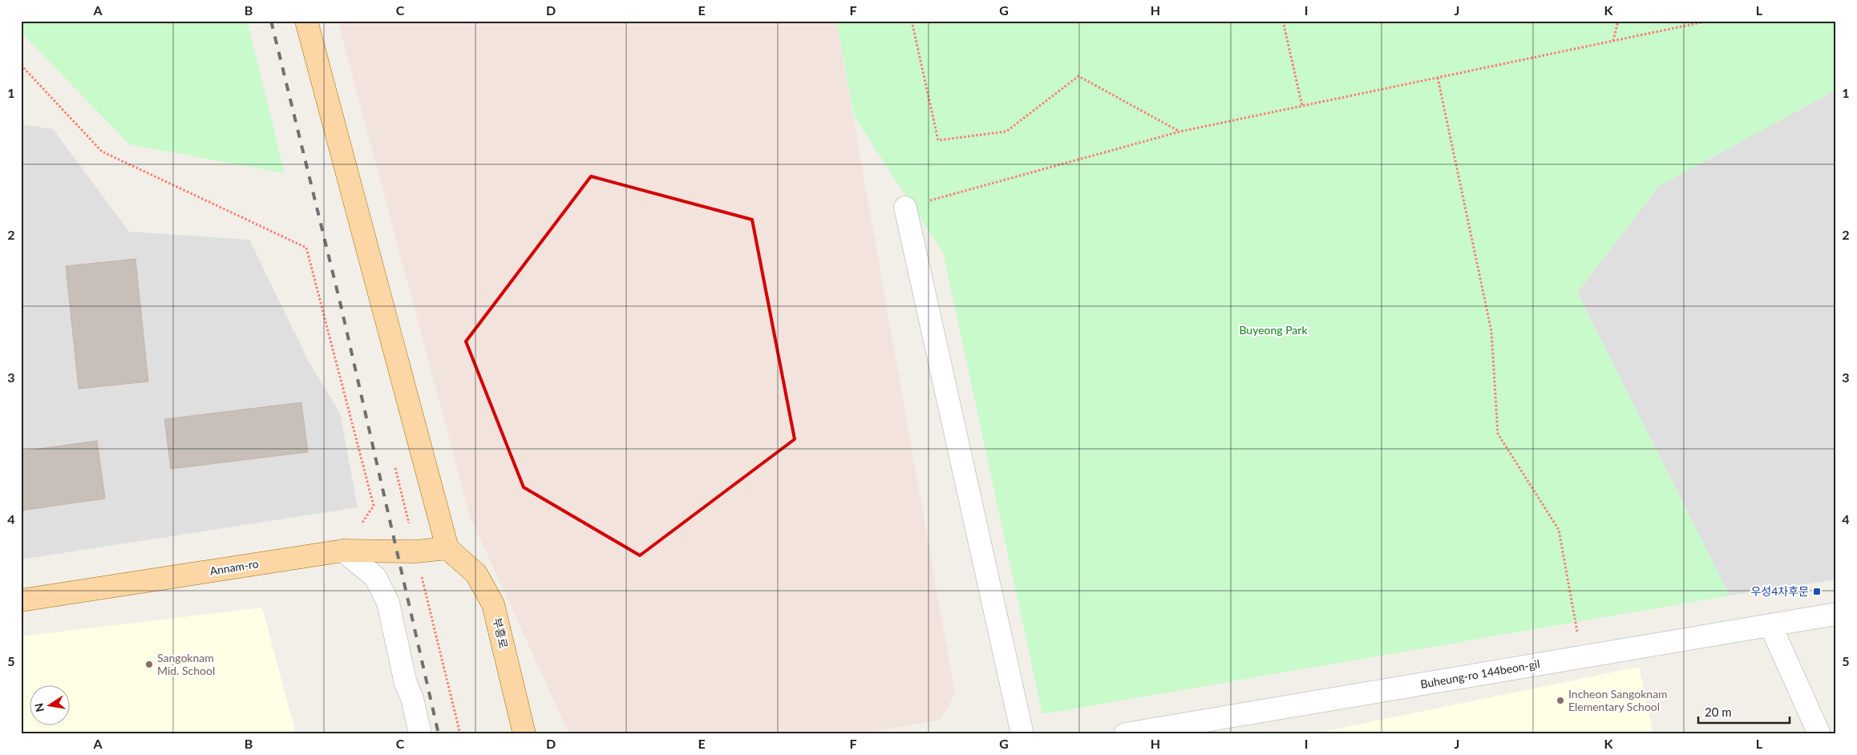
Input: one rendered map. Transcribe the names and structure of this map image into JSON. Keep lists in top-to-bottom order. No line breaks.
{"streets":{"main road":["Annam-ro","부흥로"],"lane":["Buheung-ro 144beon-gil"]},"crossings":[["Annam-ro","부흥로"]],"parks":["Buyeong Park"],"places":{"transit":["우성4차후문"],"other":["Sangoknam Mid. School","Incheon Sangoknam Elementary School"]},"scale_bar":"20 m","north":"left","grid":{"columns":["A","B","C","D","E","F","G","H","I","J","K","L"],"rows":["1","2","3","4","5"]}}
